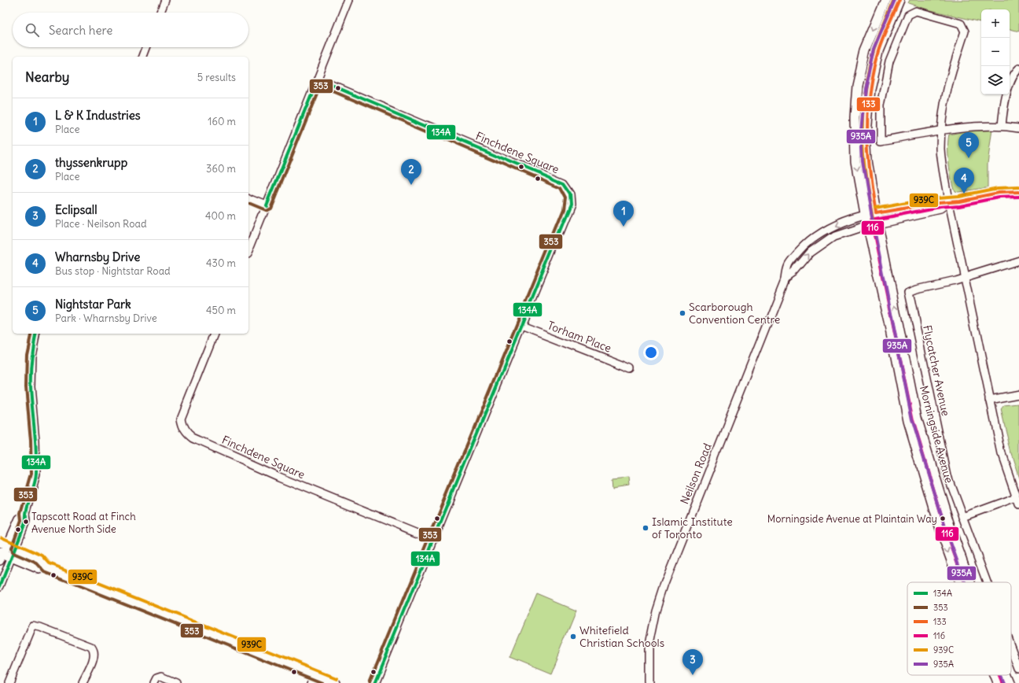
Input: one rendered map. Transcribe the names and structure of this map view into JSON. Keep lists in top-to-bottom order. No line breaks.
{"streets":{"main road":["Morningside Avenue"],"street":["Finchdene Square","Torham Place","Flycatcher Avenue","Neilson Road"]},"crossings":[["Finchdene Square","Torham Place"],["Morningside Avenue","Neilson Road"]],"places":["Scarborough Convention Centre","Morningside Avenue at Plaintain Way","Tapscott Road at Finch Avenue North Side","Islamic Institute of Toronto","Whitefield Christian Schools"],"lines":["transit line 133","transit line 939C","transit line 935A","transit line 134A","transit line 353","transit line 116"],"legend":["134A","353","133","116","939C","935A"],"page":{"map_buttons":["+","−"],"search":"Search here","heading":["Nearby","5 results"],"list":[{"mark":"1","name":"L & K Industries","note":"Place","value":"160 m"},{"mark":"2","name":"thyssenkrupp","note":"Place","value":"360 m"},{"mark":"3","name":"Eclipsall","note":"Place · Neilson Road","value":"400 m"},{"mark":"4","name":"Wharnsby Drive","note":"Bus stop · Nightstar Road","value":"430 m"},{"mark":"5","name":"Nightstar Park","note":"Park · Wharnsby Drive","value":"450 m"}],"pins":["5","2","4","1","3"]}}
